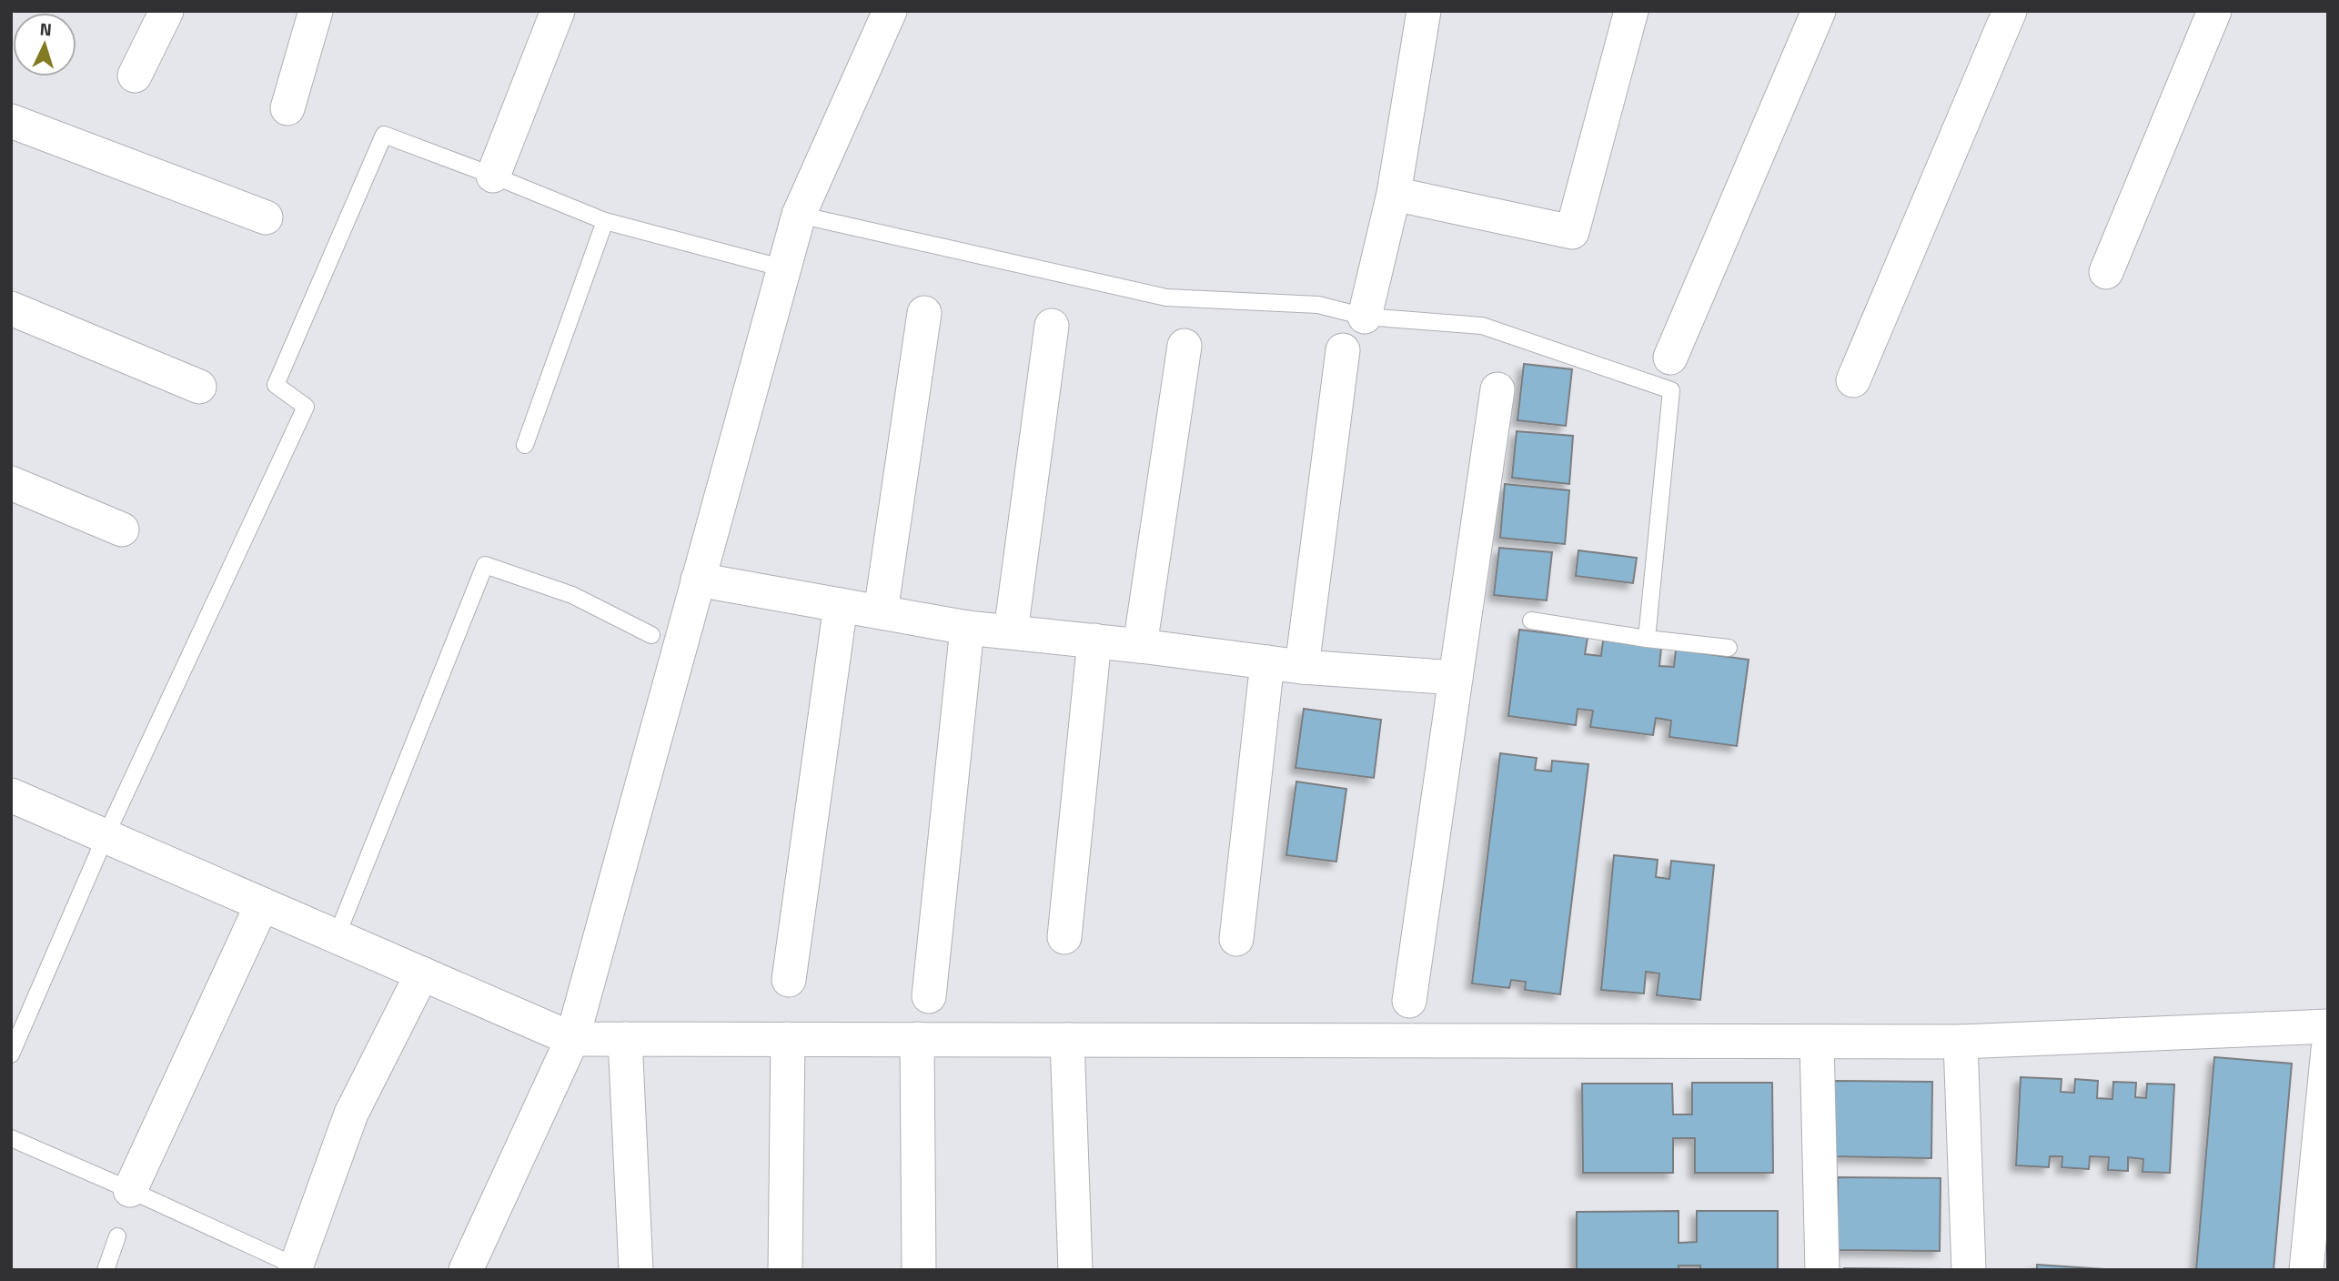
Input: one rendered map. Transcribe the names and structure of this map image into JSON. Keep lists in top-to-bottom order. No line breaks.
{"north":"top"}
